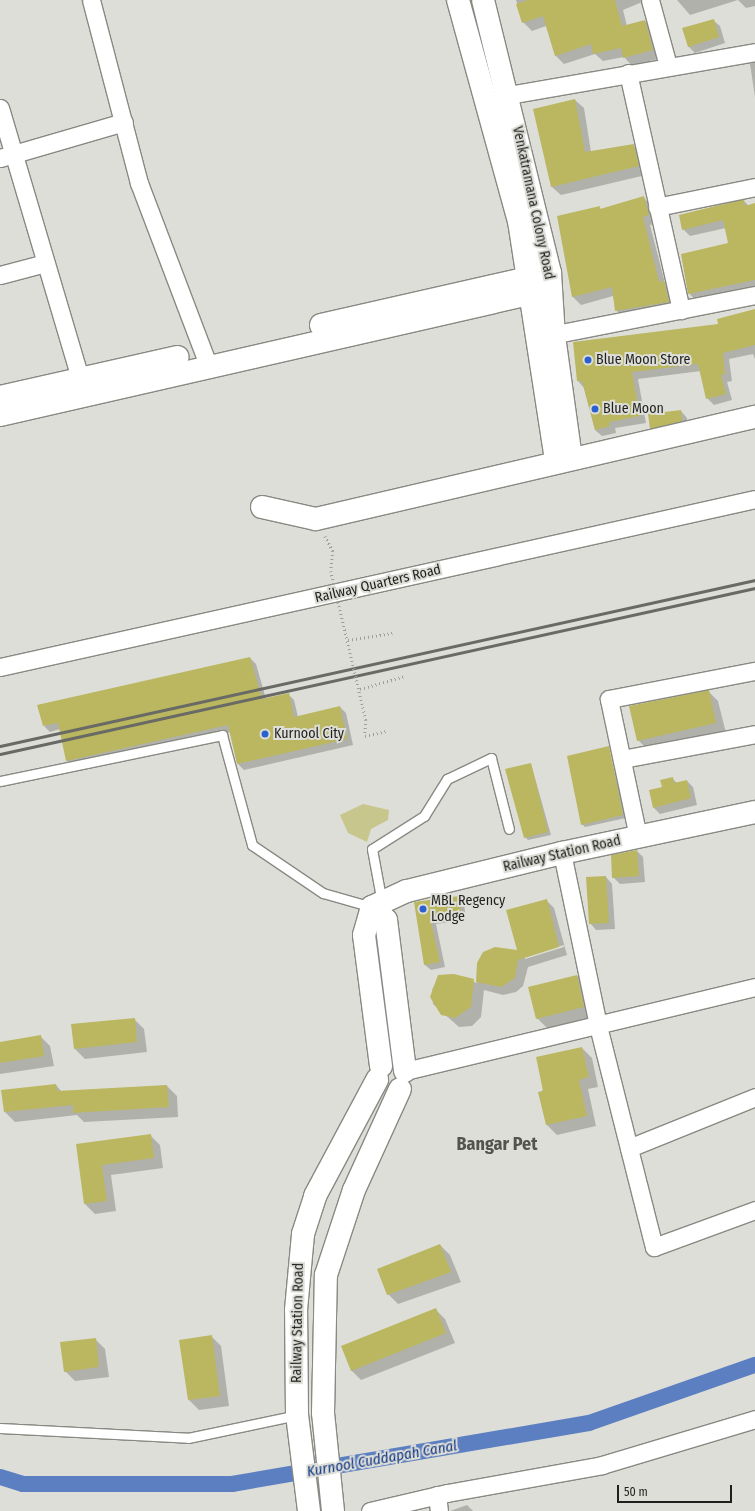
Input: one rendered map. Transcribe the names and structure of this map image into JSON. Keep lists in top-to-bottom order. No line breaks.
{"streets":{"street":["Venkatramana Colony Road","Railway Quarters Road","Railway Station Road"]},"districts":["Bangar Pet"],"water":["Kurnool Cuddapah Canal"],"places":["Blue Moon Store","Blue Moon","Kurnool City","MBL Regency Lodge"],"scale_bar":"50 m"}
